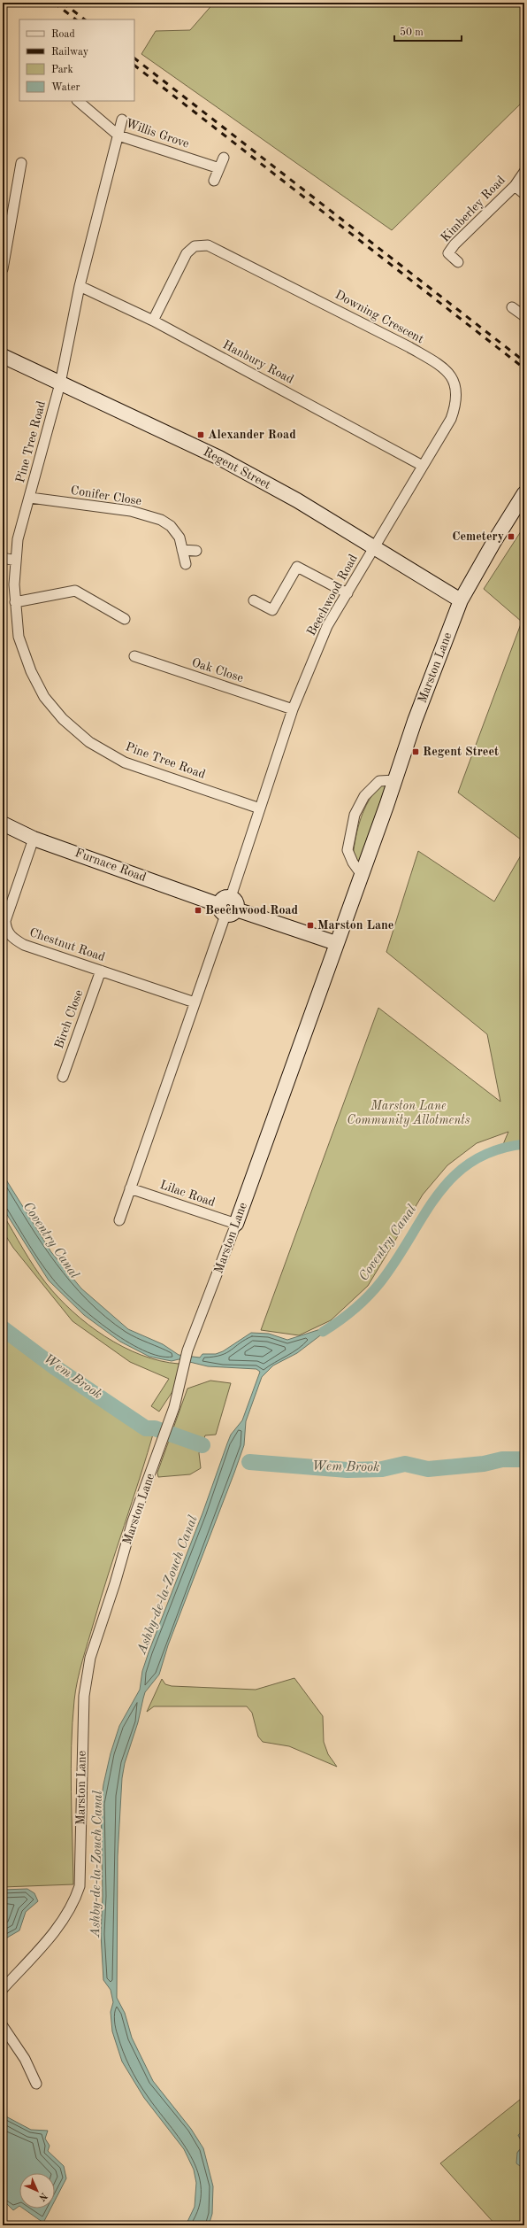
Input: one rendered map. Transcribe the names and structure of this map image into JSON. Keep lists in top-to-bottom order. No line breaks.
{"streets":{"street":["Willis Grove","Kimberley Road","Downing Crescent","Hanbury Road","Pine Tree Road","Regent Street","Conifer Close","Beechwood Road","Marston Lane","Oak Close","Furnace Road","Chestnut Road","Birch Close","Lilac Road"]},"crossings":[["Downing Crescent","Hanbury Road"],["Downing Crescent","Regent Street"],["Downing Crescent","Beechwood Road"],["Pine Tree Road","Regent Street"],["Pine Tree Road","Conifer Close"],["Pine Tree Road","Beechwood Road"],["Regent Street","Beechwood Road"],["Regent Street","Marston Lane"],["Beechwood Road","Oak Close"],["Beechwood Road","Furnace Road"],["Beechwood Road","Chestnut Road"],["Beechwood Road","Lilac Road"],["Marston Lane","Furnace Road"],["Marston Lane","Lilac Road"],["Furnace Road","Chestnut Road"],["Chestnut Road","Birch Close"]],"water":["Coventry Canal","Wem Brook","Ashby-de-la-Zouch Canal"],"parks":["Marston Lane Community Allotments"],"places":{"transit":["Alexander Road","Cemetery","Regent Street","Beechwood Road","Marston Lane"]},"legend":["Road","Railway","Park","Water"],"scale_bar":"50 m","north":"bottom right"}
